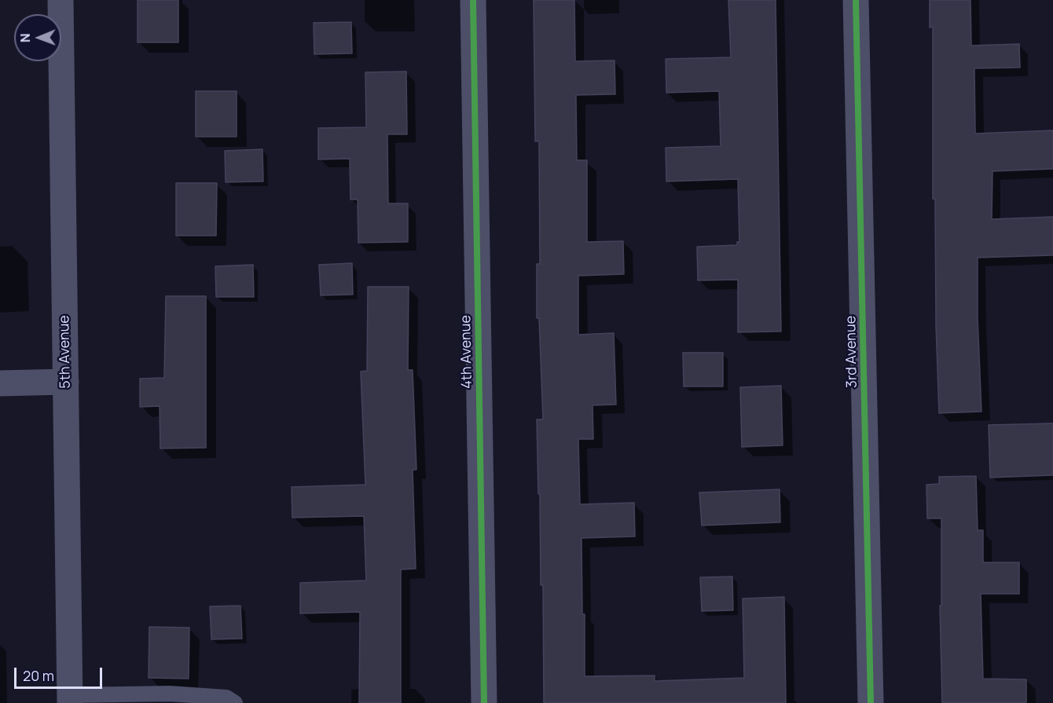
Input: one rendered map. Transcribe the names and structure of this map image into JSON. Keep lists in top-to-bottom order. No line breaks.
{"streets":{"street":["5th Avenue","4th Avenue","3rd Avenue"]},"scale_bar":"20 m","north":"left"}
